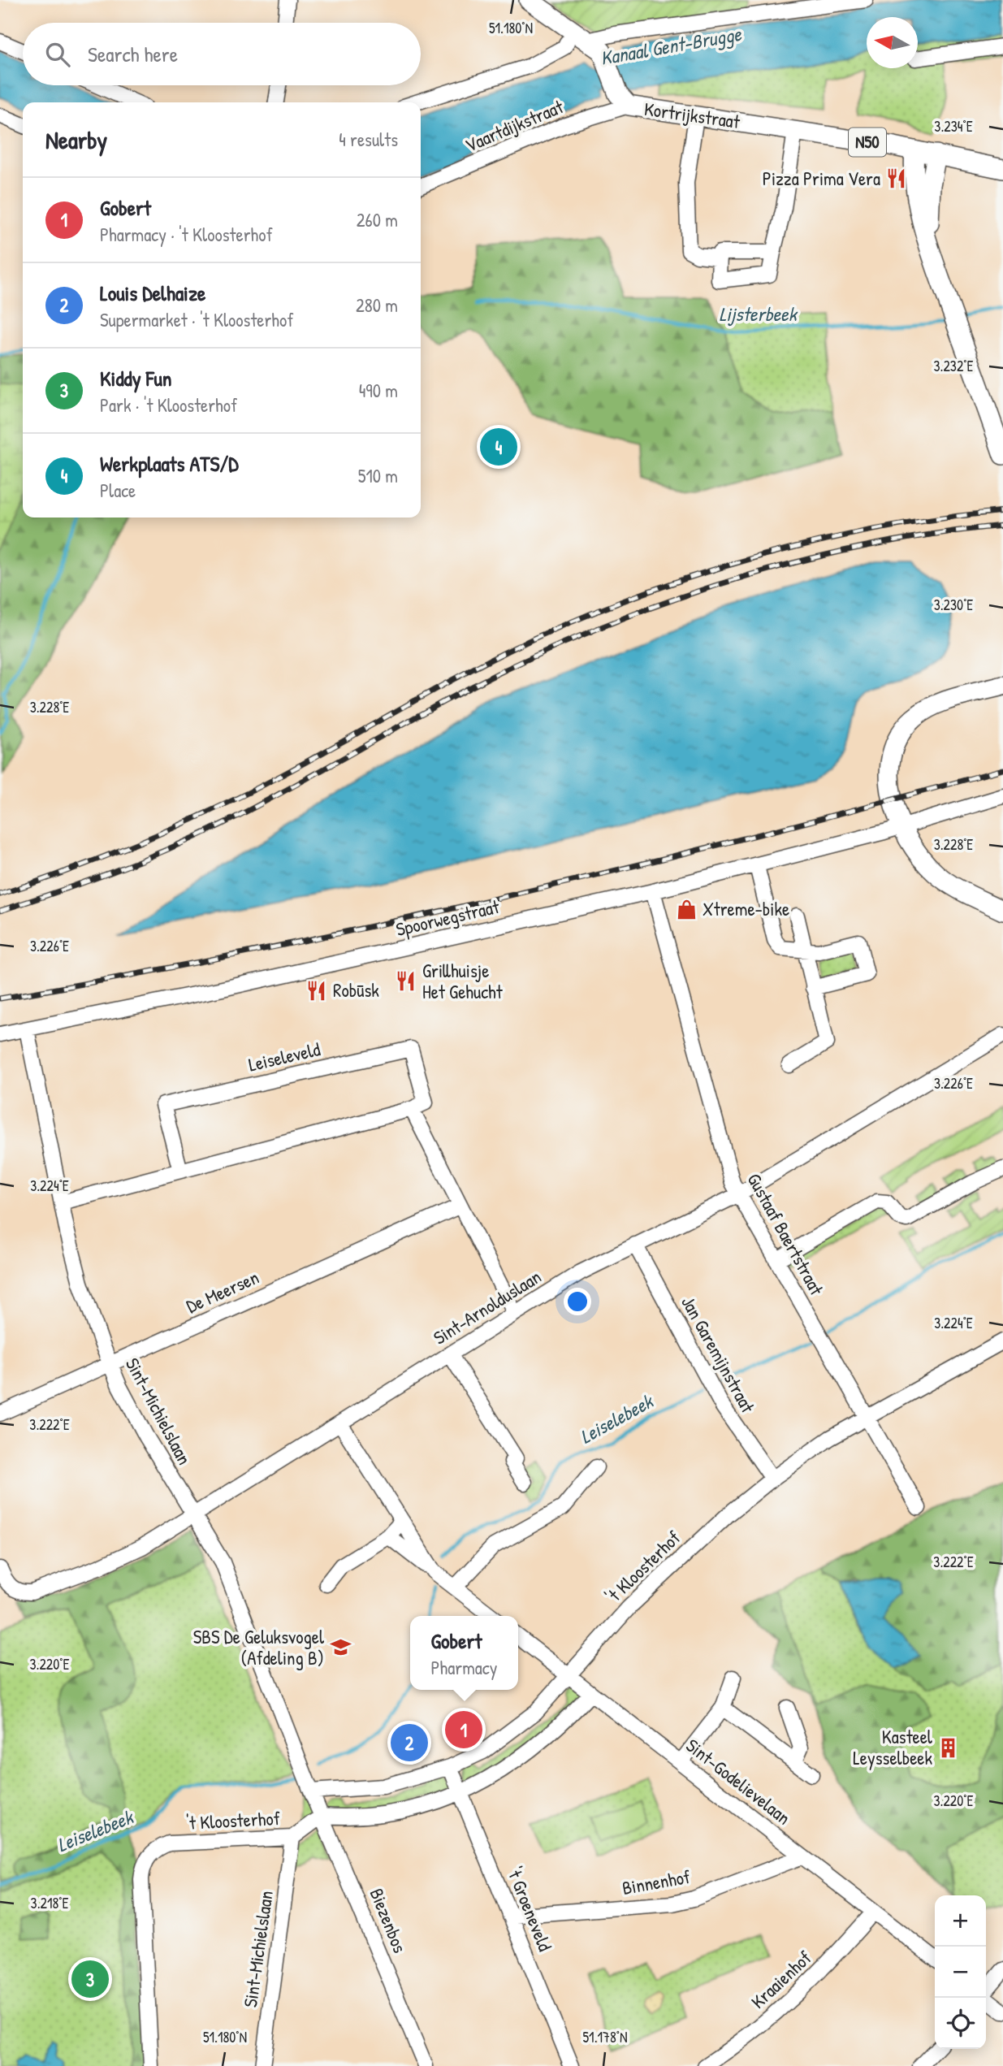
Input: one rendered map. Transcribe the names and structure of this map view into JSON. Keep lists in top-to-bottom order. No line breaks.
{"streets":{"main road":["Kortrijkstraat","N50"],"street":["Vaartdijkstraat","Spoorwegstraat","Leiseleveld","Gustaaf Baertstraat","De Meersen","Sint-Arnolduslaan","Jan Garemijnstraat","Sint-Michielslaan","'t Kloosterhof","Sint-Godelievelaan","Binnenhof","'t Groeneveld","Biezenbos","Kraaienhof"]},"crossings":[["Kortrijkstraat","Vaartdijkstraat"],["Kortrijkstraat","N50"],["Spoorwegstraat","Gustaaf Baertstraat"],["Spoorwegstraat","Sint-Michielslaan"],["Gustaaf Baertstraat","Sint-Arnolduslaan"],["Gustaaf Baertstraat","'t Kloosterhof"],["De Meersen","Sint-Michielslaan"],["Sint-Arnolduslaan","Jan Garemijnstraat"],["Sint-Arnolduslaan","Sint-Michielslaan"],["Jan Garemijnstraat","'t Kloosterhof"],["Sint-Michielslaan","'t Kloosterhof"],["Sint-Michielslaan","Biezenbos"],["'t Kloosterhof","Sint-Godelievelaan"],["'t Kloosterhof","'t Groeneveld"],["'t Kloosterhof","Biezenbos"],["Sint-Godelievelaan","Binnenhof"],["Sint-Godelievelaan","Kraaienhof"],["Binnenhof","'t Groeneveld"]],"water":["Kanaal Gent-Brugge","Lijsterbeek","Leiselebeek"],"places":{"restaurant":["Pizza Prima Vera","Grillhuisje Het Gehucht","Robūsk"],"shop":["Xtreme-bike"],"school or university":["SBS De Geluksvogel (Afdeling B)"],"building":["Kasteel Leysselbeek"]},"north":"left","page":{"search":"Search here","heading":["Nearby","4 results"],"list":[{"mark":"1","name":"Gobert","note":"Pharmacy · 't Kloosterhof","value":"260 m"},{"mark":"2","name":"Louis Delhaize","note":"Supermarket · 't Kloosterhof","value":"280 m"},{"mark":"3","name":"Kiddy Fun","note":"Park · 't Kloosterhof","value":"490 m"},{"mark":"4","name":"Werkplaats ATS/D","note":"Place","value":"510 m"}],"pins":["4","1","2","3"],"popup":["Gobert","Pharmacy"],"map_buttons":["+","−"]},"coordinates":["51.180°N","3.234°E","3.232°E","3.230°E","3.228°E","3.226°E","3.224°E","3.222°E","3.220°E","3.218°E","51.178°N"]}
